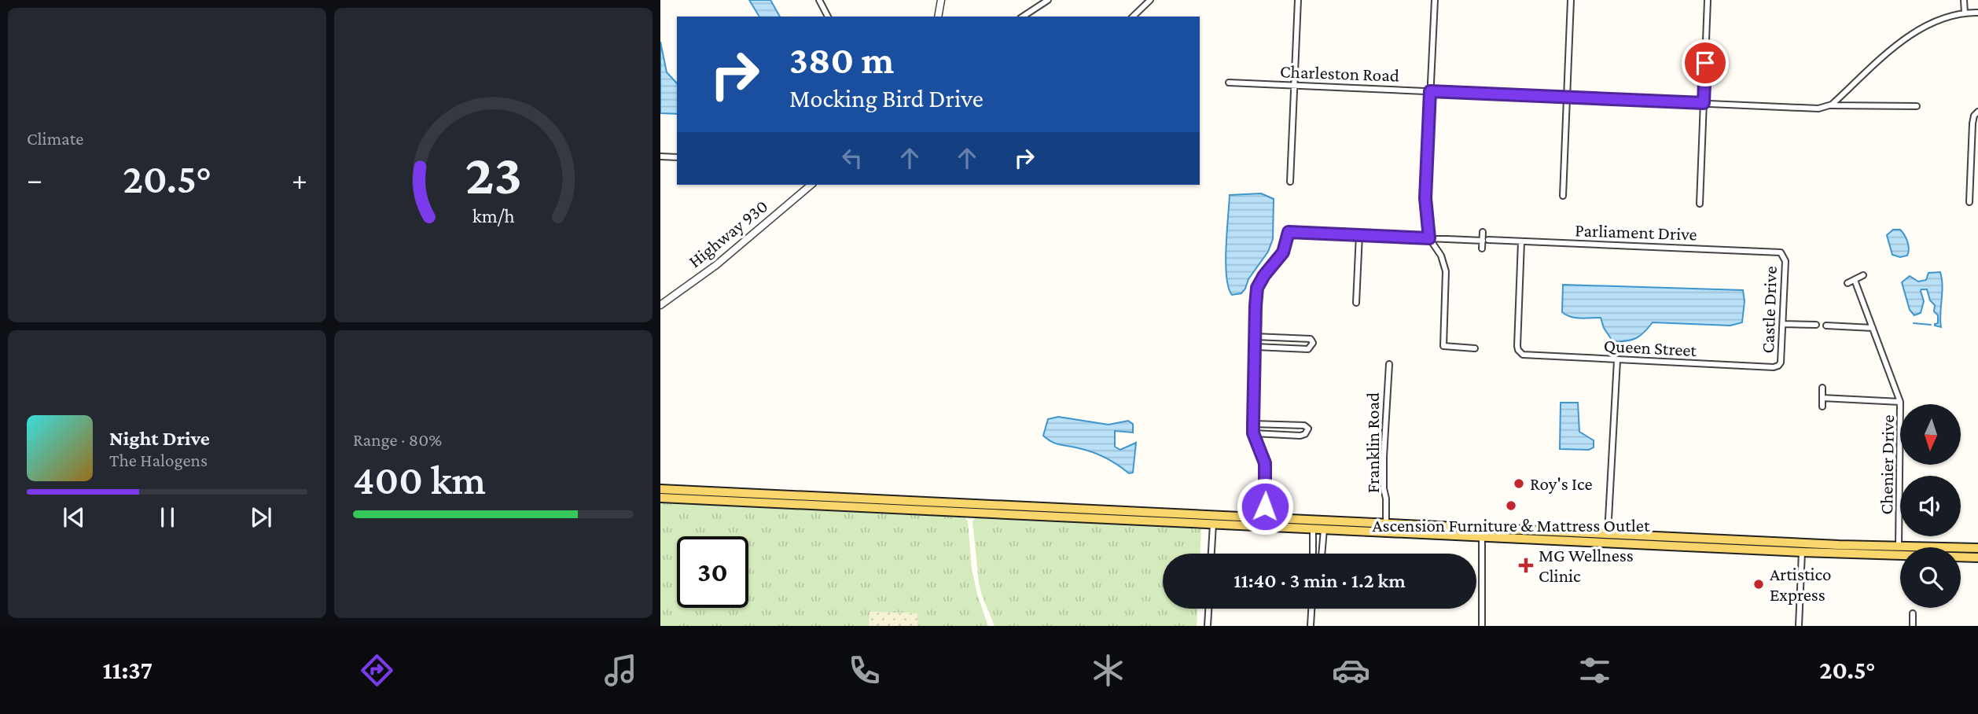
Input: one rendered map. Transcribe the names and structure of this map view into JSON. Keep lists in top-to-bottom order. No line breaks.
{"streets":{"street":["Charleston Road","Parliament Drive","Highway 930","Castle Drive","Queen Street","Franklin Road","Chenier Drive"]},"crossings":[["Parliament Drive","Castle Drive"],["Parliament Drive","Queen Street"],["Castle Drive","Queen Street"]],"places":{"other":["Roy's Ice","Ascension Furniture & Mattress Outlet","Artistico Express"],"health":["MG Wellness Clinic"]},"north":"bottom","page":{"tile":["Climate",["Range · 80%","400 km"]],"turn":["380 m","Mocking Bird Drive"],"heat":["−","20.5°","+"],"song":["Night Drive","The Halogens"],"limit":"30","trip":"11:40 · 3 min · 1.2 km","tabs":["11:37","20.5°"],"gauge":["23","km/h"]}}
